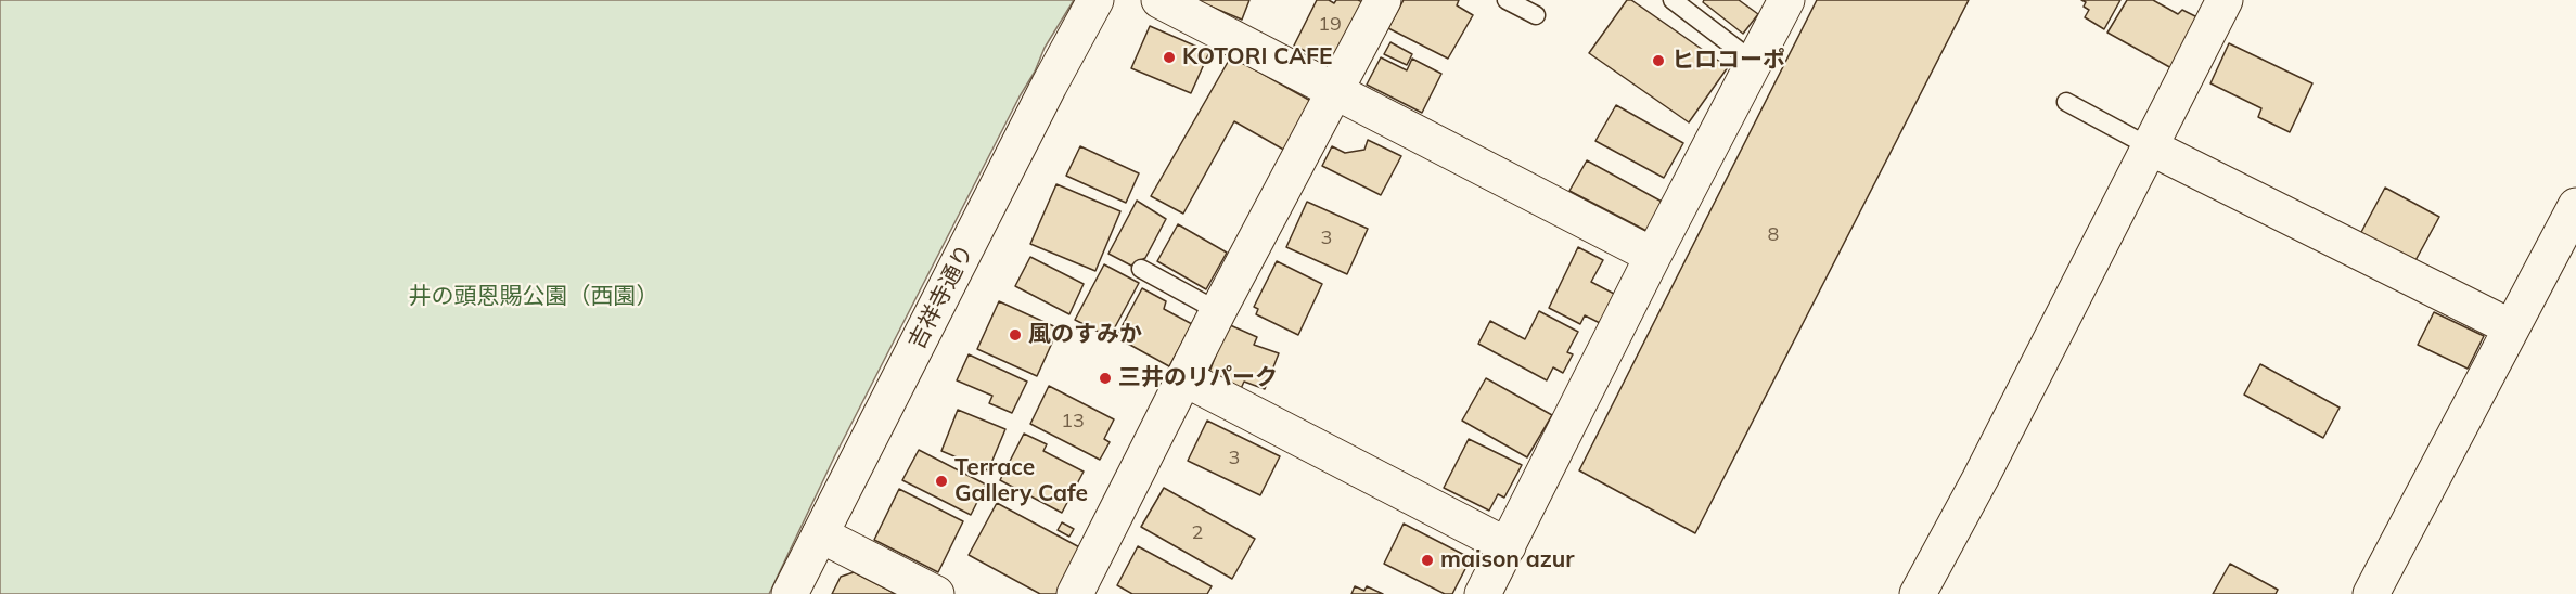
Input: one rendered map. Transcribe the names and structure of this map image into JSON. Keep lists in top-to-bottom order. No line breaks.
{"streets":{"street":["吉祥寺通り"]},"parks":["井の頭恩賜公園（西園）"],"places":["KOTORI CAFE","ヒロコーポ","風のすみか","三井のリパーク","Terrace Gallery Cafe","maison azur"],"house_numbers":["19","8","3","13","3","2"]}
